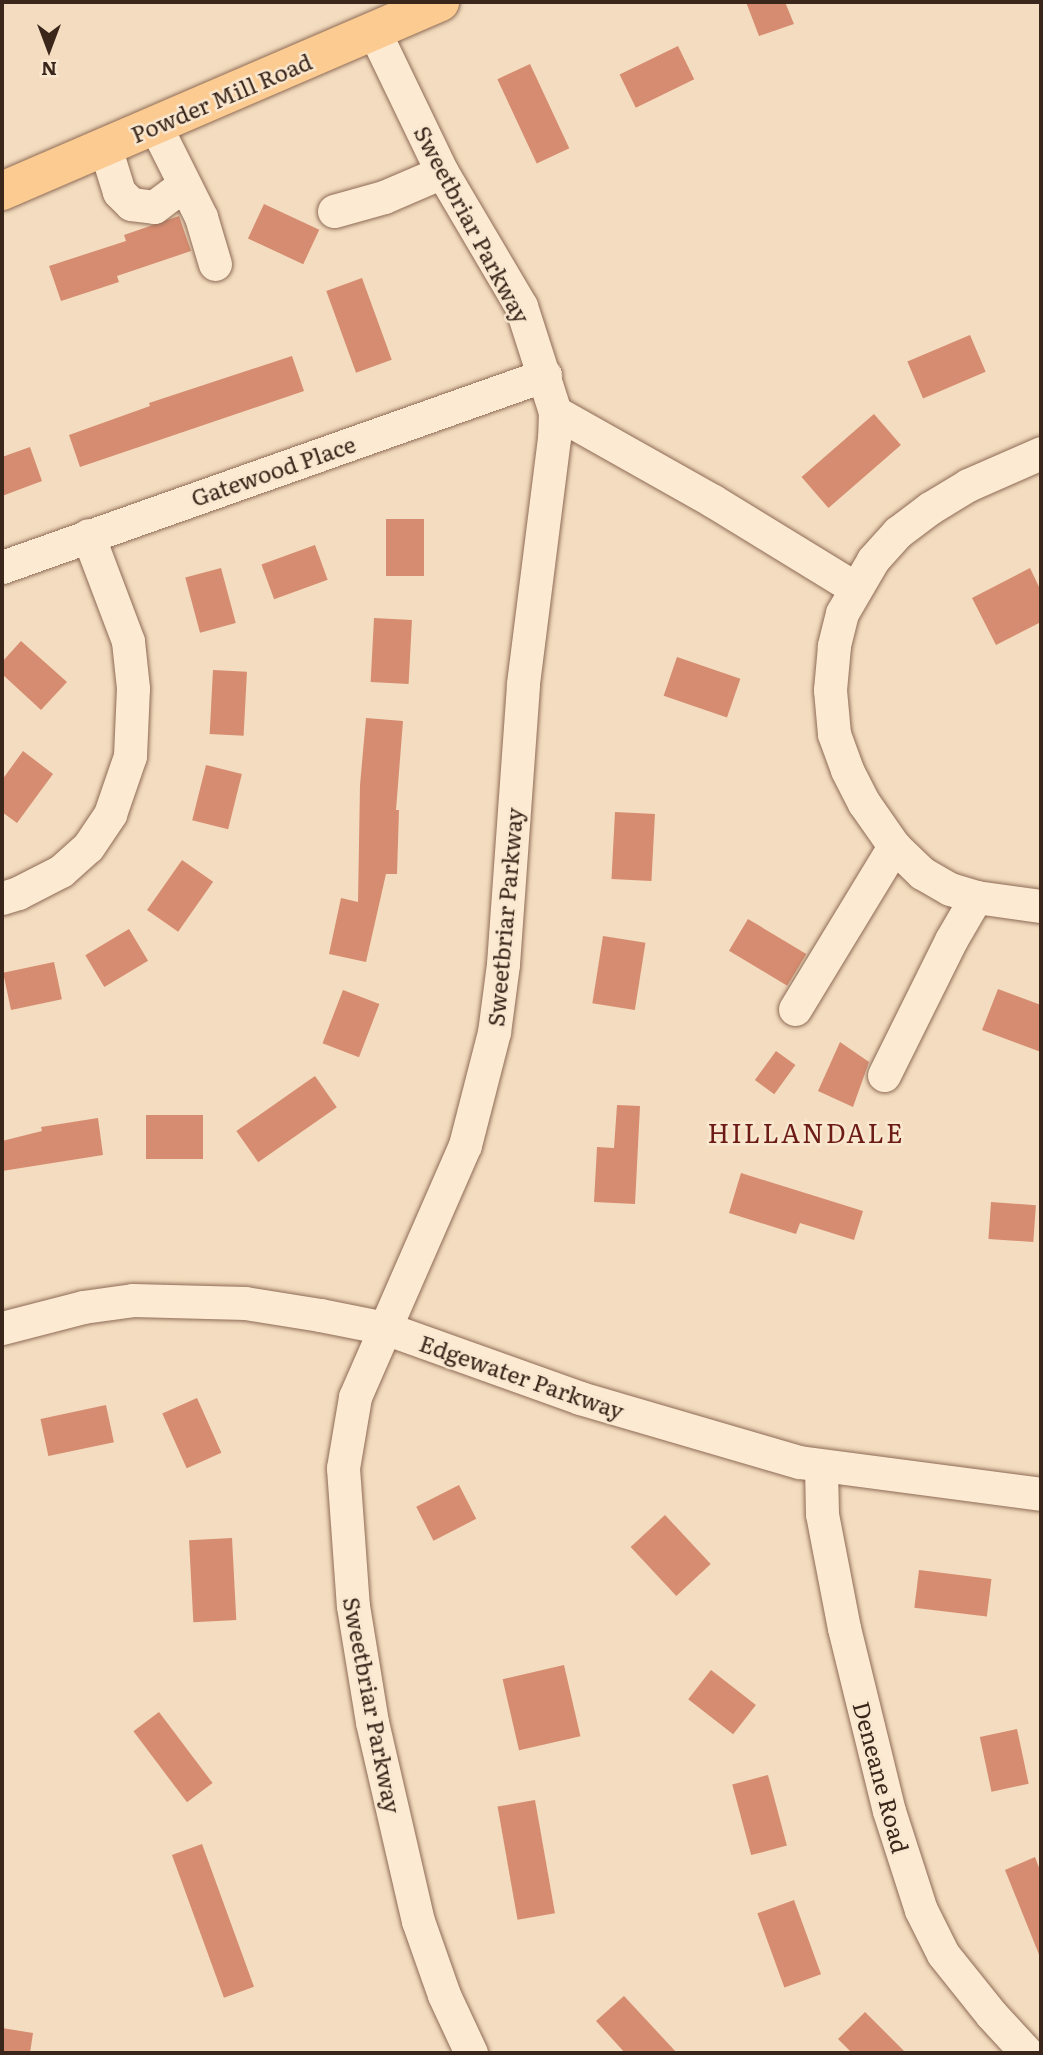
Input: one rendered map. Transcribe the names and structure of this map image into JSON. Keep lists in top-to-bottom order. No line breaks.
{"streets":{"main road":["Powder Mill Road"],"street":["Sweetbriar Parkway","Gatewood Place","Edgewater Parkway","Deneane Road"]},"crossings":[["Powder Mill Road","Sweetbriar Parkway"],["Sweetbriar Parkway","Gatewood Place"],["Sweetbriar Parkway","Edgewater Parkway"],["Edgewater Parkway","Deneane Road"]],"districts":["HILLANDALE"],"north":"bottom"}
